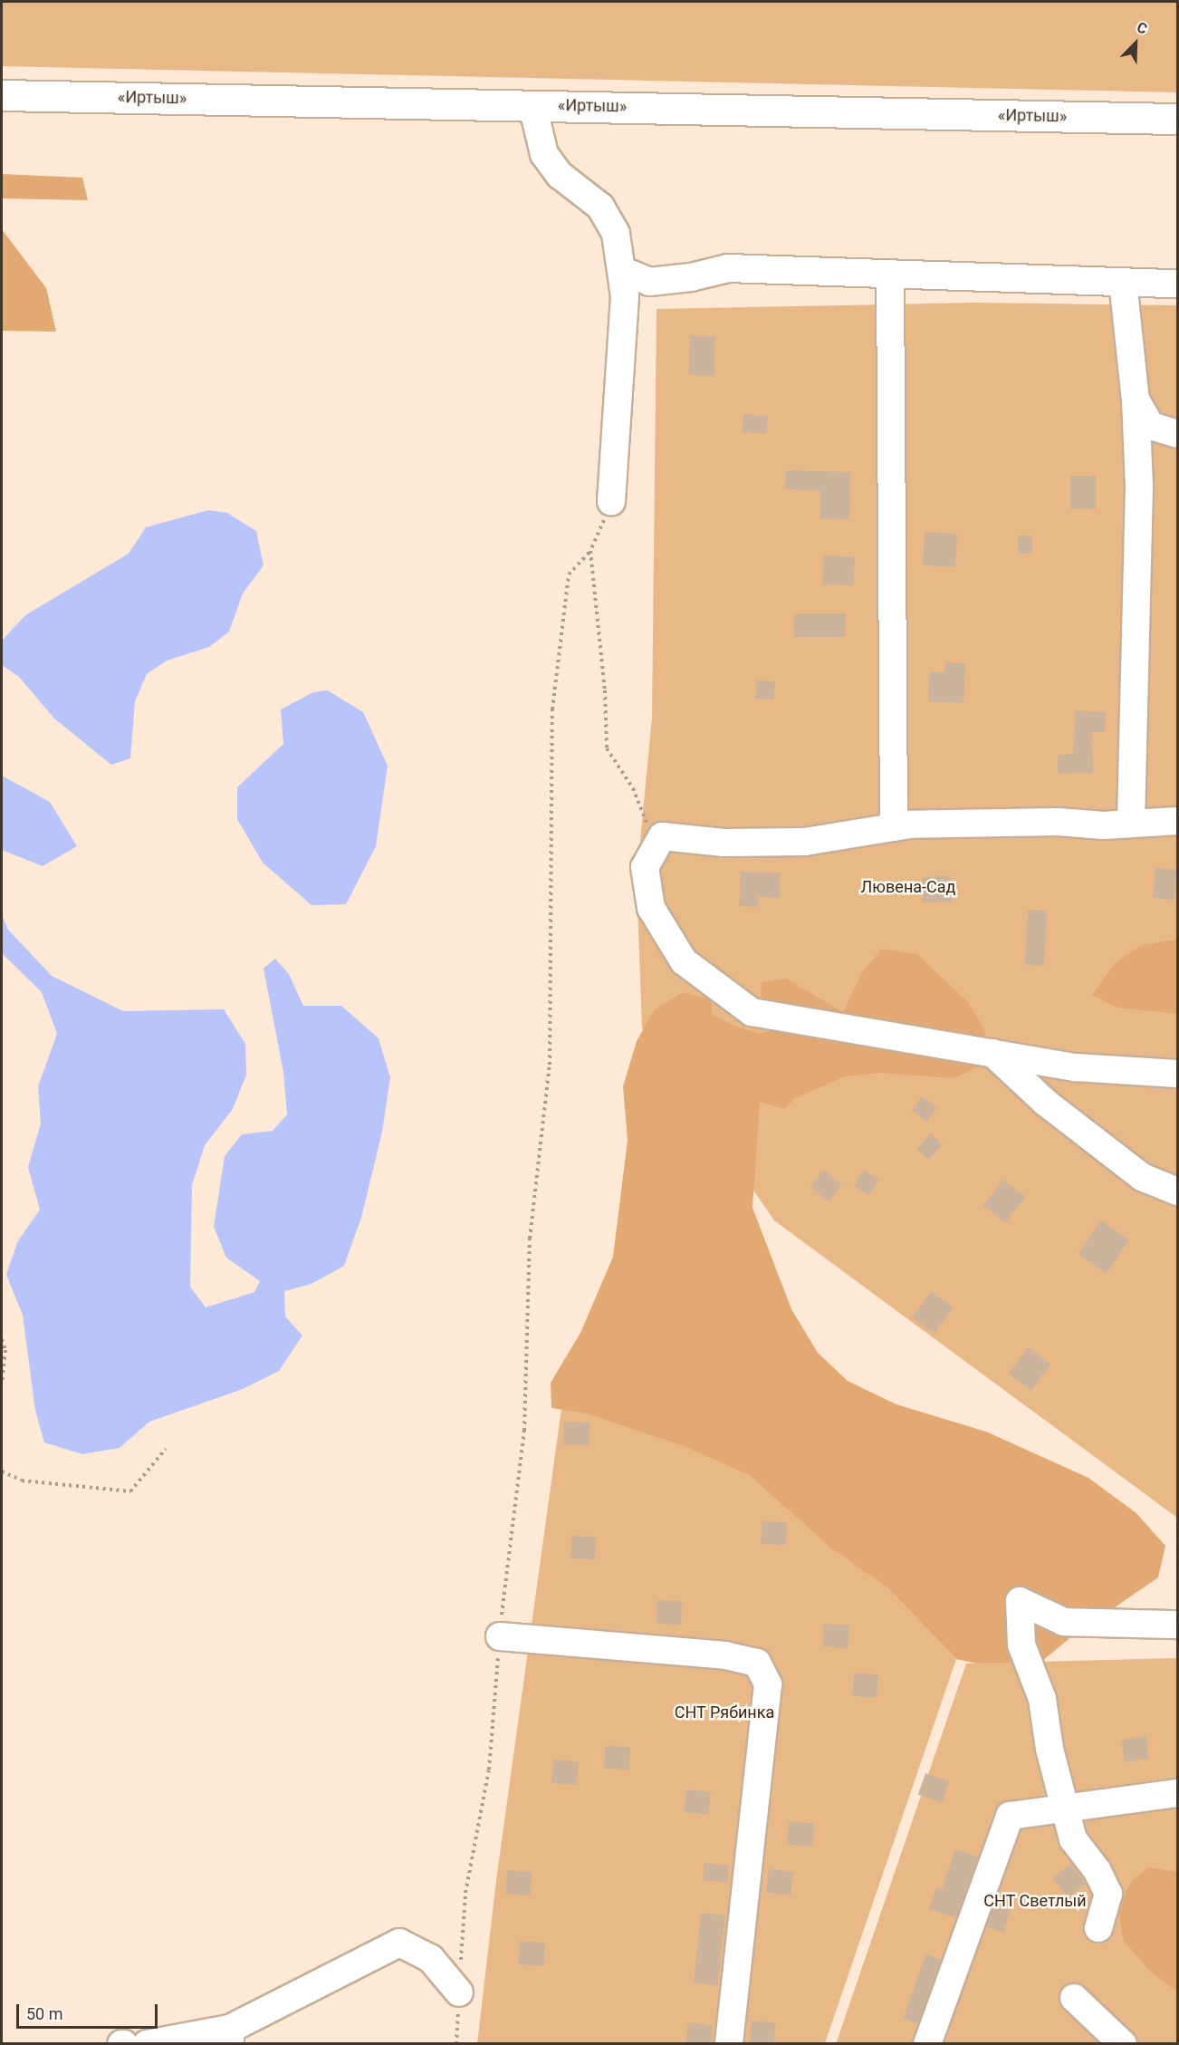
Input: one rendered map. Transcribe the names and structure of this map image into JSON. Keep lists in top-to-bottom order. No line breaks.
{"streets":{"highway":["«Иртыш»"]},"parks":["Лювена-Сад","СНТ Рябинка","СНТ Светлый"],"scale_bar":"50 m","north":"top right"}
